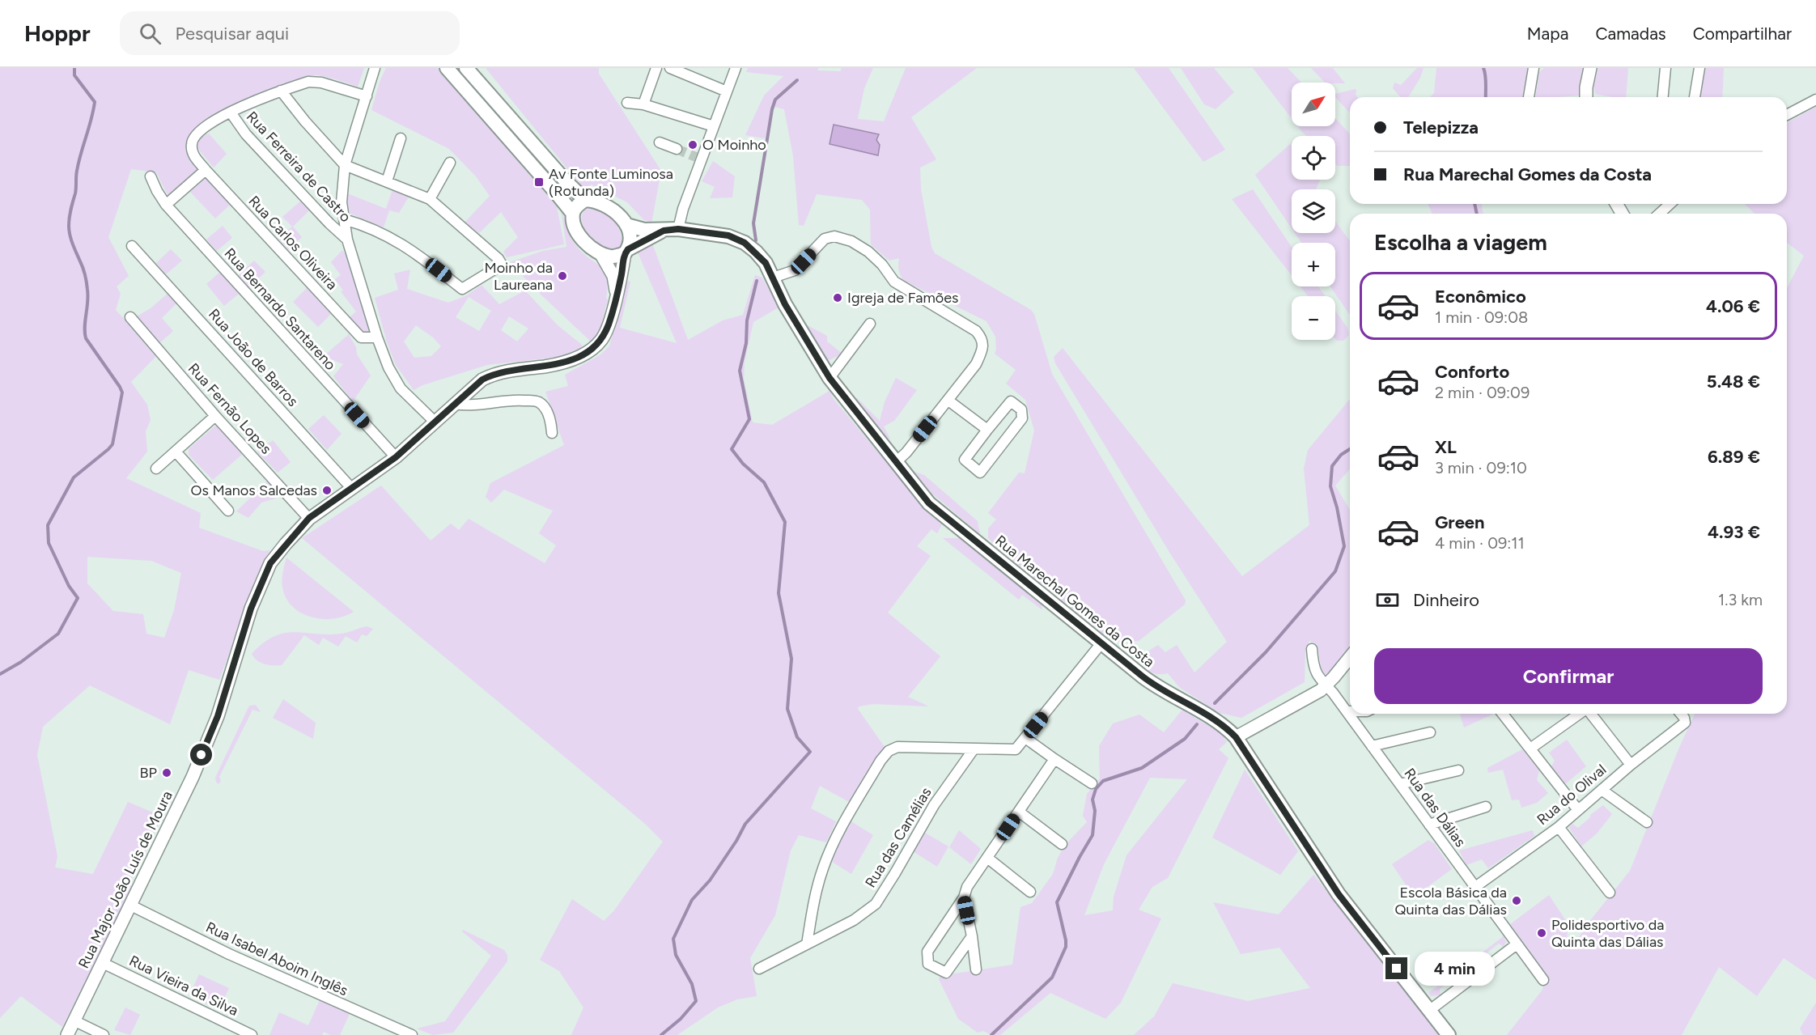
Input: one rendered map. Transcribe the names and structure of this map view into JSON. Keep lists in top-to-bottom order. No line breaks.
{"streets":{"main road":["Rua Marechal Gomes da Costa"],"street":["Rua Ferreira de Castro","Rua Carlos Oliveira","Rua Bernardo Santareno","Rua João de Barros","Rua Fernão Lopes","Rua do Olival","Rua das Dálias","Rua das Camélias","Rua Major João Luís de Moura","Rua Isabel Aboim Inglês","Rua Vieira da Silva"]},"crossings":[["Rua Ferreira de Castro","Rua Carlos Oliveira"],["Rua Bernardo Santareno","Rua Major João Luís de Moura"],["Rua João de Barros","Rua Major João Luís de Moura"],["Rua Fernão Lopes","Rua Major João Luís de Moura"],["Rua Marechal Gomes da Costa","Rua Major João Luís de Moura"],["Rua do Olival","Rua das Dálias"],["Rua Major João Luís de Moura","Rua Isabel Aboim Inglês"],["Rua Major João Luís de Moura","Rua Vieira da Silva"]],"places":{"other":["O Moinho","Moinho da Laureana","Igreja de Famões","Os Manos Salcedas","BP","Escola Básica da Quinta das Dálias","Polidesportivo da Quinta das Dálias"],"transit":["Av Fonte Luminosa (Rotunda)"]},"north":"top right","page":{"header":"Hoppr","search":"Pesquisar aqui","nav":["Mapa","Camadas","Compartilhar"],"map_buttons":["+","−"],"banner":["Telepizza","Rua Marechal Gomes da Costa"],"heading":"Escolha a viagem","list":[{"name":"Econômico","note":"1 min · 09:08","value":"4.06 €"},{"name":"Conforto","note":"2 min · 09:09","value":"5.48 €"},{"name":"XL","note":"3 min · 09:10","value":"6.89 €"},{"name":"Green","note":"4 min · 09:11","value":"4.93 €"}],"pay":["Dinheiro","1.3 km"],"buttons":"Confirmar","bubble":"4 min"}}
